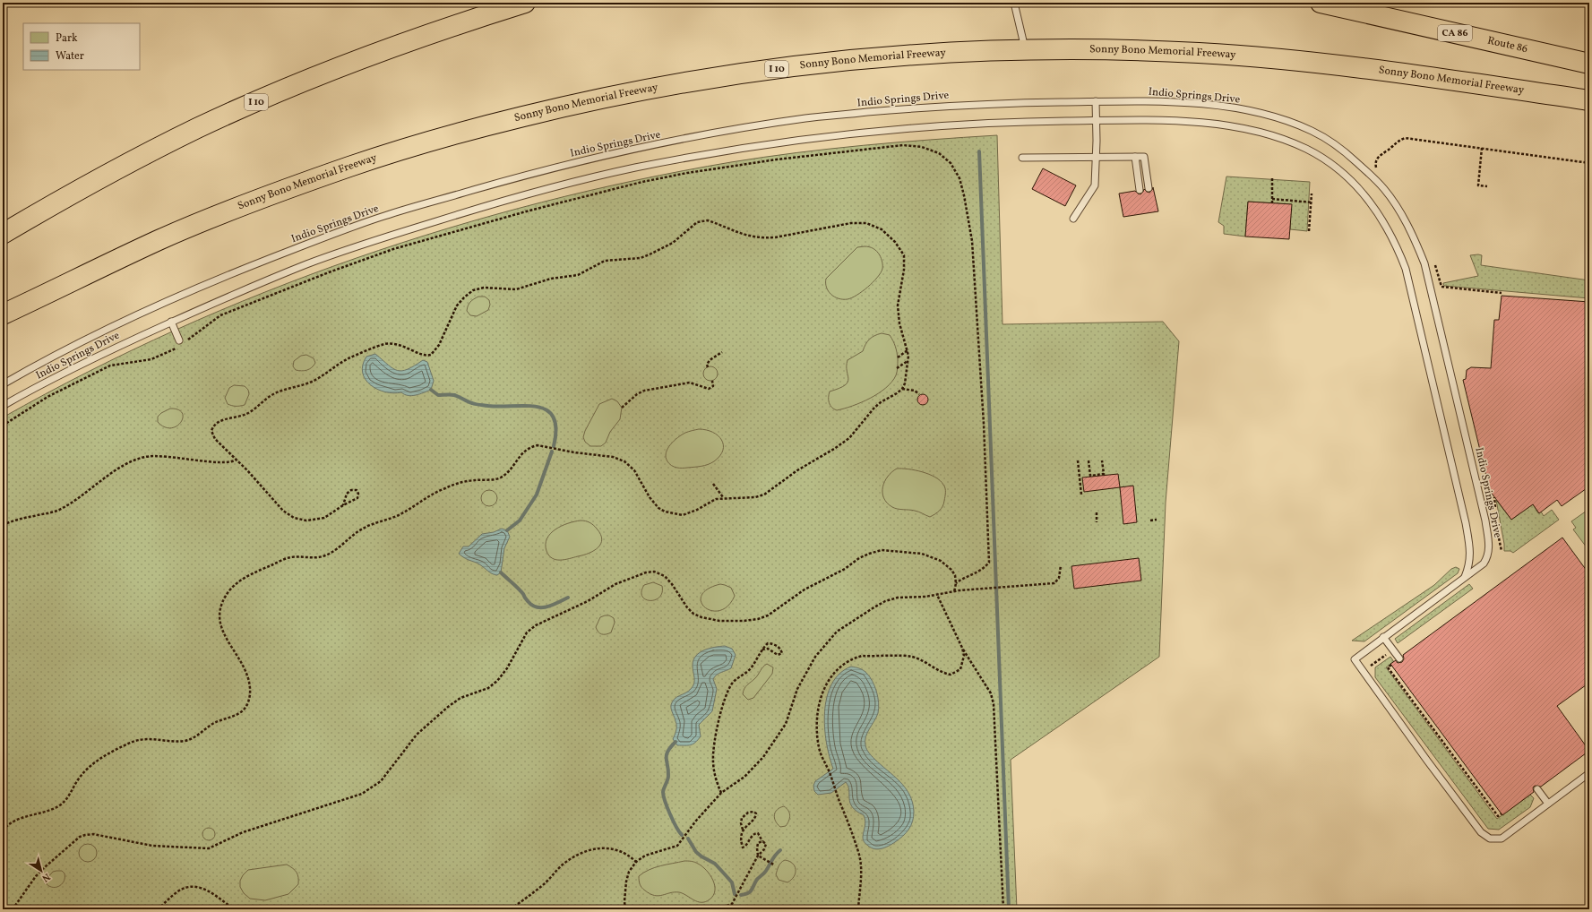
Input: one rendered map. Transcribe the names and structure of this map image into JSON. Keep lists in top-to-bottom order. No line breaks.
{"streets":{"highway":["CA 86","Route 86","Sonny Bono Memorial Freeway","I 10"],"lane":["Indio Springs Drive"]},"legend":["Park","Water"],"north":"bottom right"}
